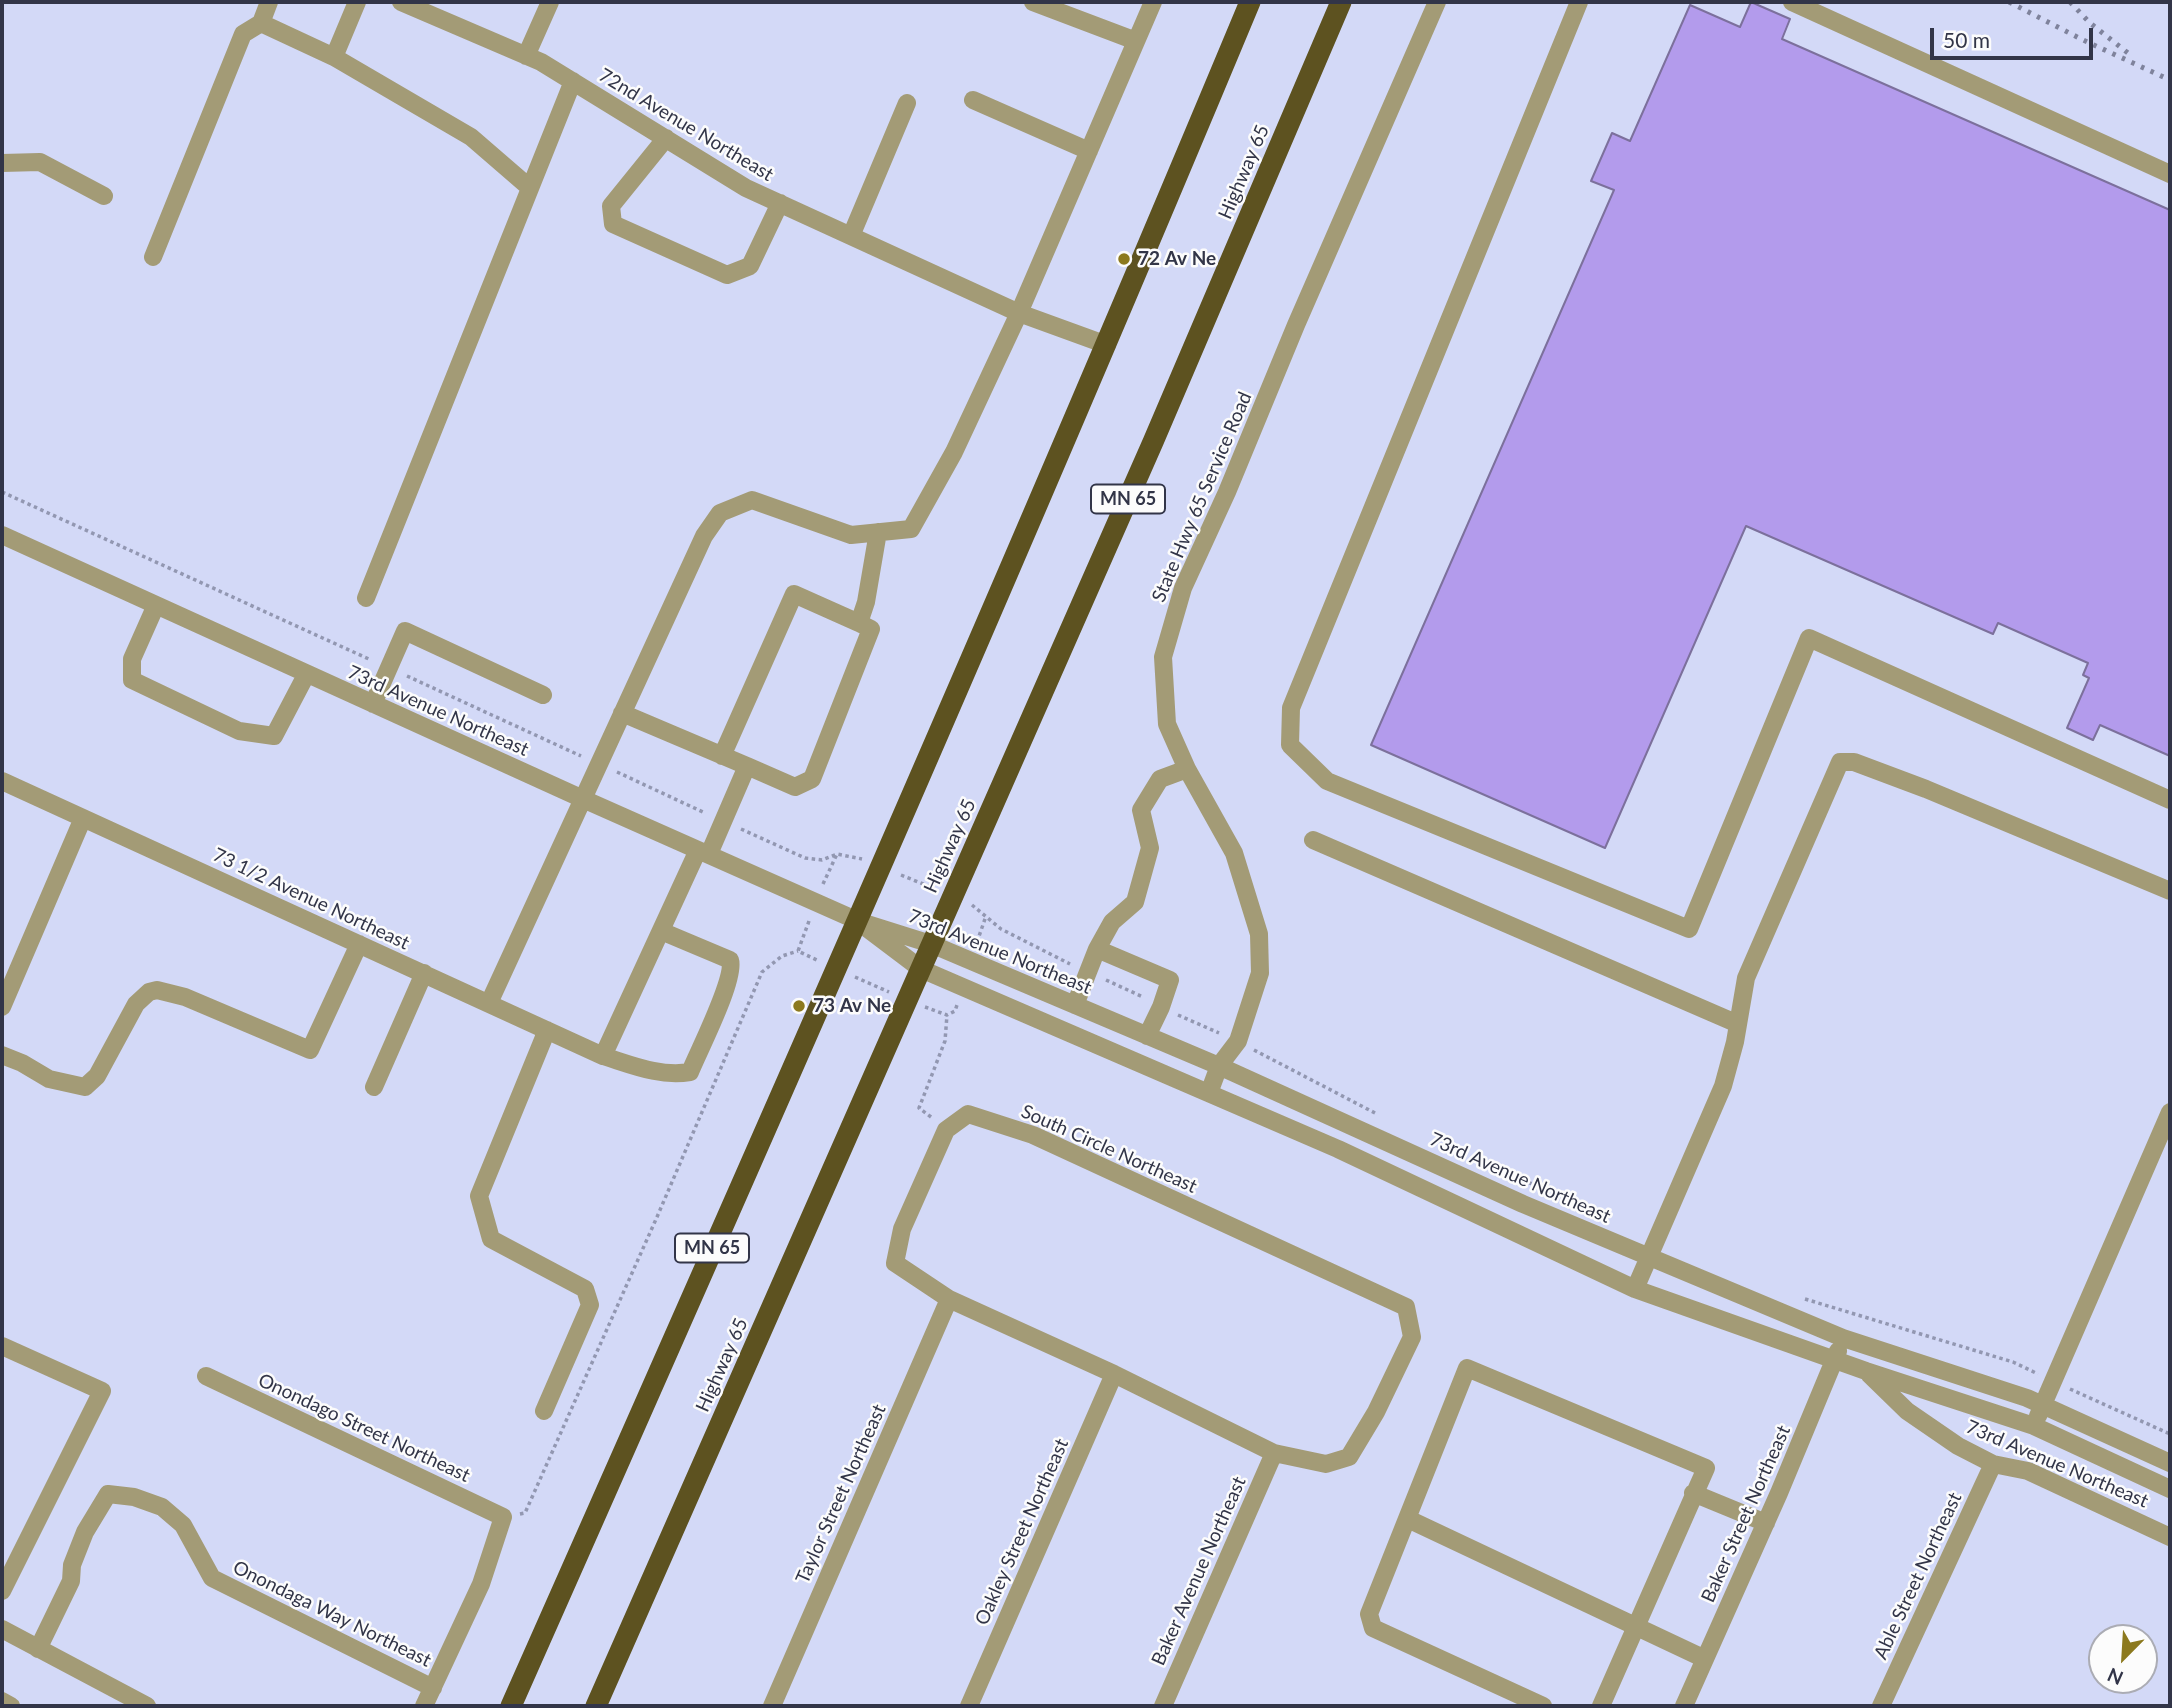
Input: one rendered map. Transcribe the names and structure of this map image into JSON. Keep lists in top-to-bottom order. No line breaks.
{"streets":{"highway":["Highway 65","MN 65"],"street":["72nd Avenue Northeast","State Hwy 65 Service Road","73rd Avenue Northeast","73 1/2 Avenue Northeast","South Circle Northeast","Onondago Street Northeast","Taylor Street Northeast","Baker Street Northeast","Oakley Street Northeast","Baker Avenue Northeast","Able Street Northeast","Onondaga Way Northeast"]},"crossings":[["72nd Avenue Northeast","MN 65"],["Highway 65","73rd Avenue Northeast"],["State Hwy 65 Service Road","73rd Avenue Northeast"],["MN 65","73rd Avenue Northeast"],["73rd Avenue Northeast","Baker Street Northeast"],["73rd Avenue Northeast","Able Street Northeast"],["South Circle Northeast","Taylor Street Northeast"],["South Circle Northeast","Oakley Street Northeast"],["South Circle Northeast","Baker Avenue Northeast"]],"places":["72 Av Ne","73 Av Ne"],"scale_bar":"50 m","north":"bottom left"}
